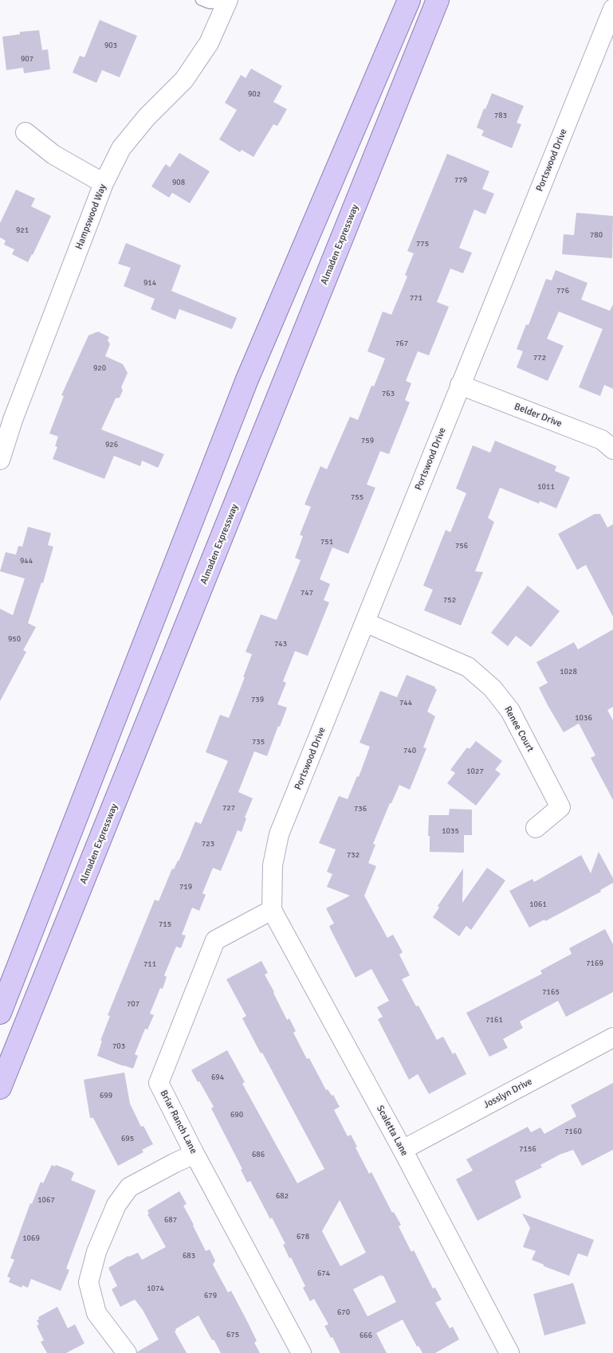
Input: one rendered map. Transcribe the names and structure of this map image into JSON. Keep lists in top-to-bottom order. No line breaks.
{"streets":{"main road":["Almaden Expressway"],"street":["Portswood Drive","Hampswood Way","Belder Drive","Renee Court","Josslyn Drive","Briar Ranch Lane","Scaletta Lane"]},"crossings":[["Portswood Drive","Belder Drive"],["Portswood Drive","Renee Court"],["Portswood Drive","Briar Ranch Lane"],["Portswood Drive","Scaletta Lane"],["Josslyn Drive","Scaletta Lane"],["Briar Ranch Lane","Scaletta Lane"]],"house_numbers":["903","907","902","783","779","908","921","780","775","914","776","771","767","772","920","763","759","926","1011","755","751","756","944","747","752","950","743","1028","739","744","1036","735","740","1027","727","736","1035","723","732","719","1061","715","7169","711","7165","707","7161","703","694","699","690","7160","695","7156","686","682","1067","687","678","1069","683","674","1074","679","670","675","666"]}
